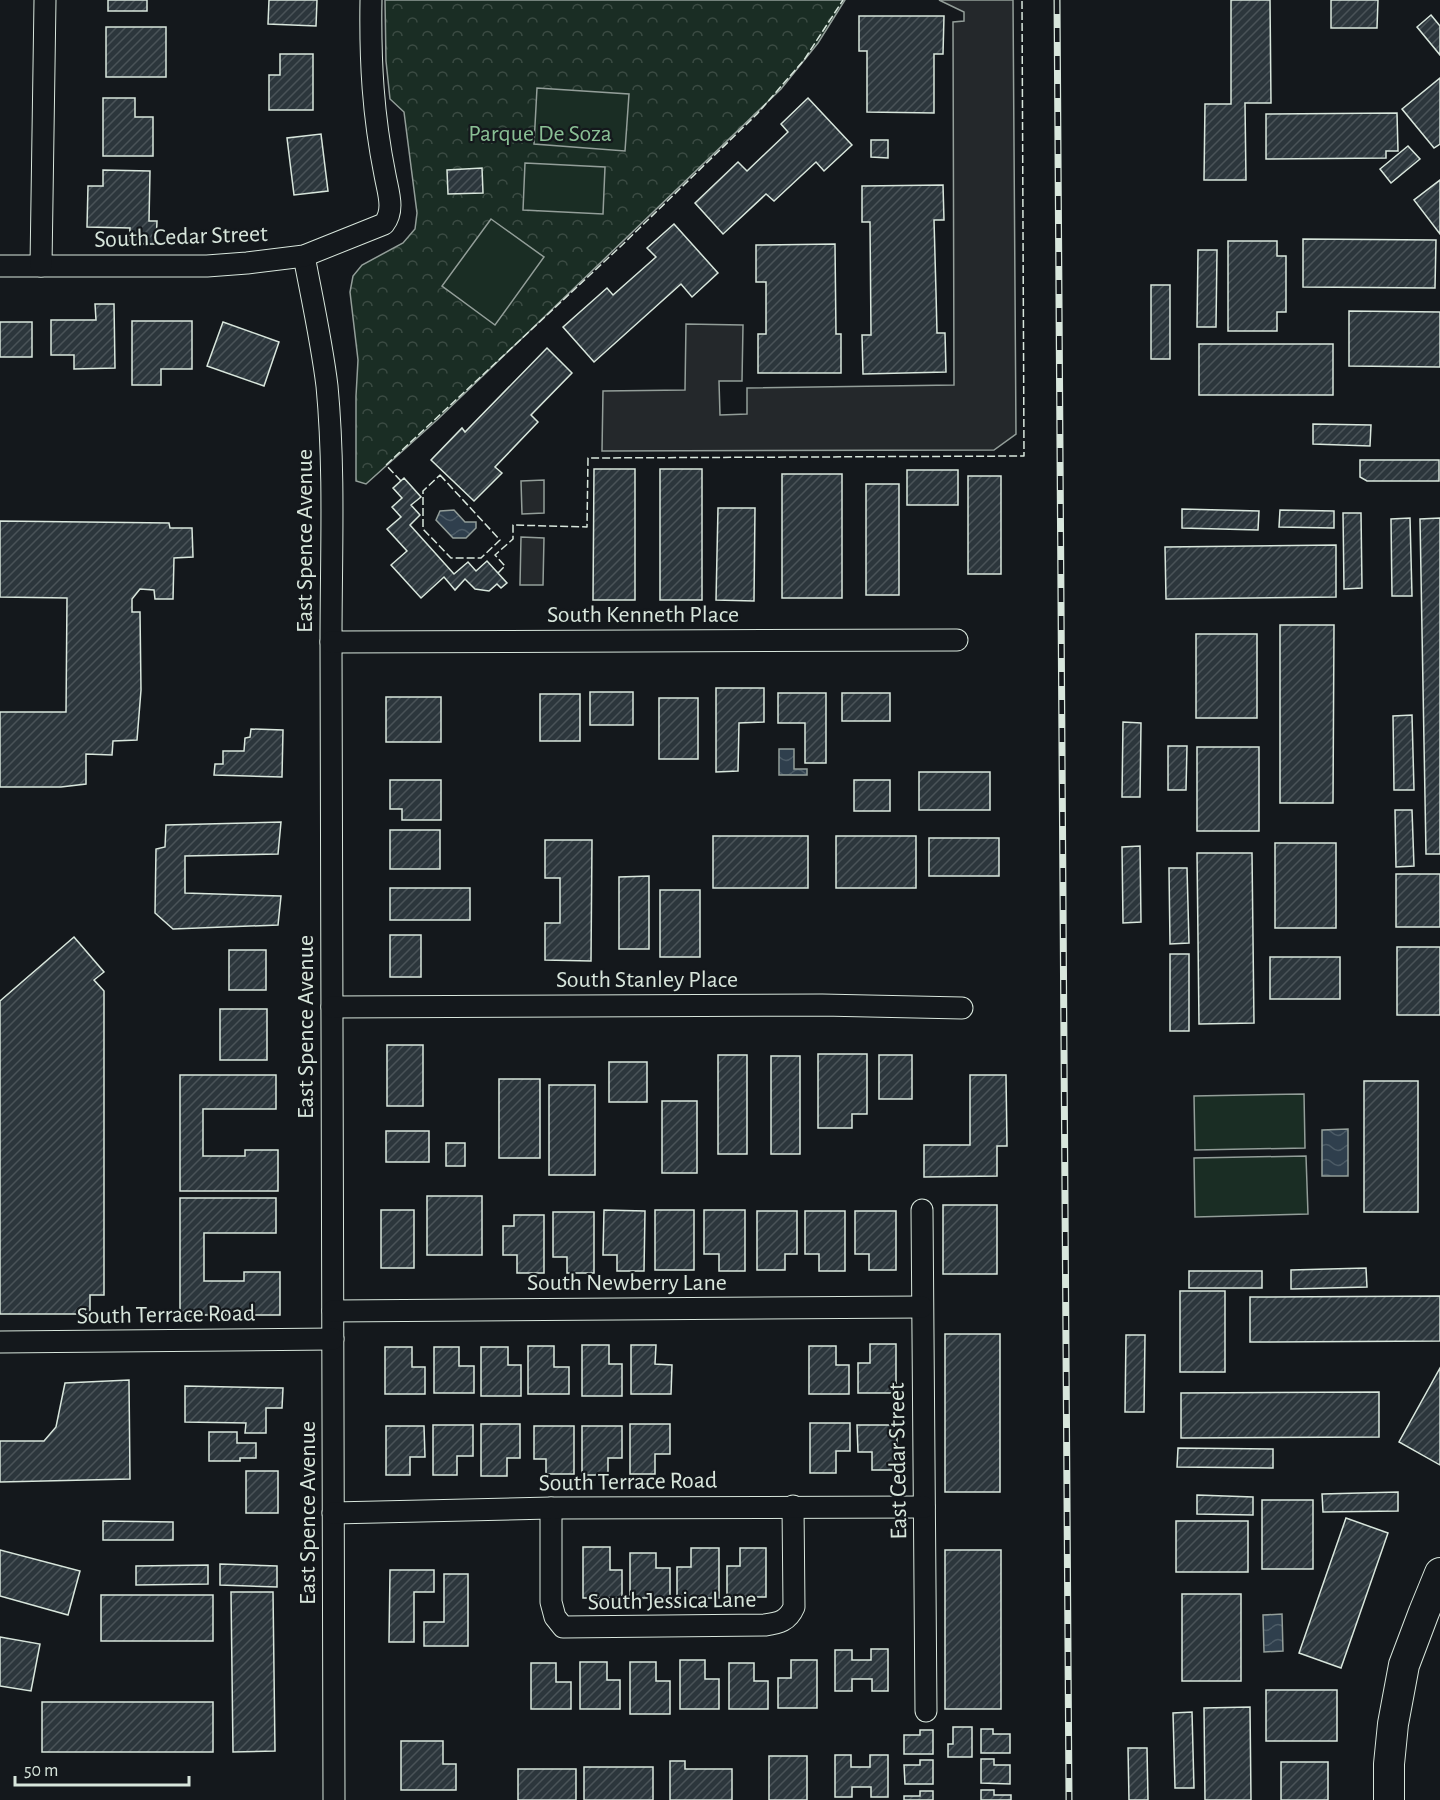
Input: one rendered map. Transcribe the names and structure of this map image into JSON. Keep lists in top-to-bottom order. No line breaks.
{"streets":{"street":["South Cedar Street","East Spence Avenue","South Kenneth Place","South Stanley Place","South Newberry Lane","South Terrace Road","East Cedar Street","South Jessica Lane"]},"crossings":[["South Cedar Street","East Spence Avenue"],["East Spence Avenue","South Kenneth Place"],["East Spence Avenue","South Stanley Place"],["East Spence Avenue","South Newberry Lane"],["East Spence Avenue","South Terrace Road"],["South Newberry Lane","East Cedar Street"],["South Terrace Road","East Cedar Street"],["South Terrace Road","South Jessica Lane"]],"parks":["Parque De Soza"],"scale_bar":"50 m"}
